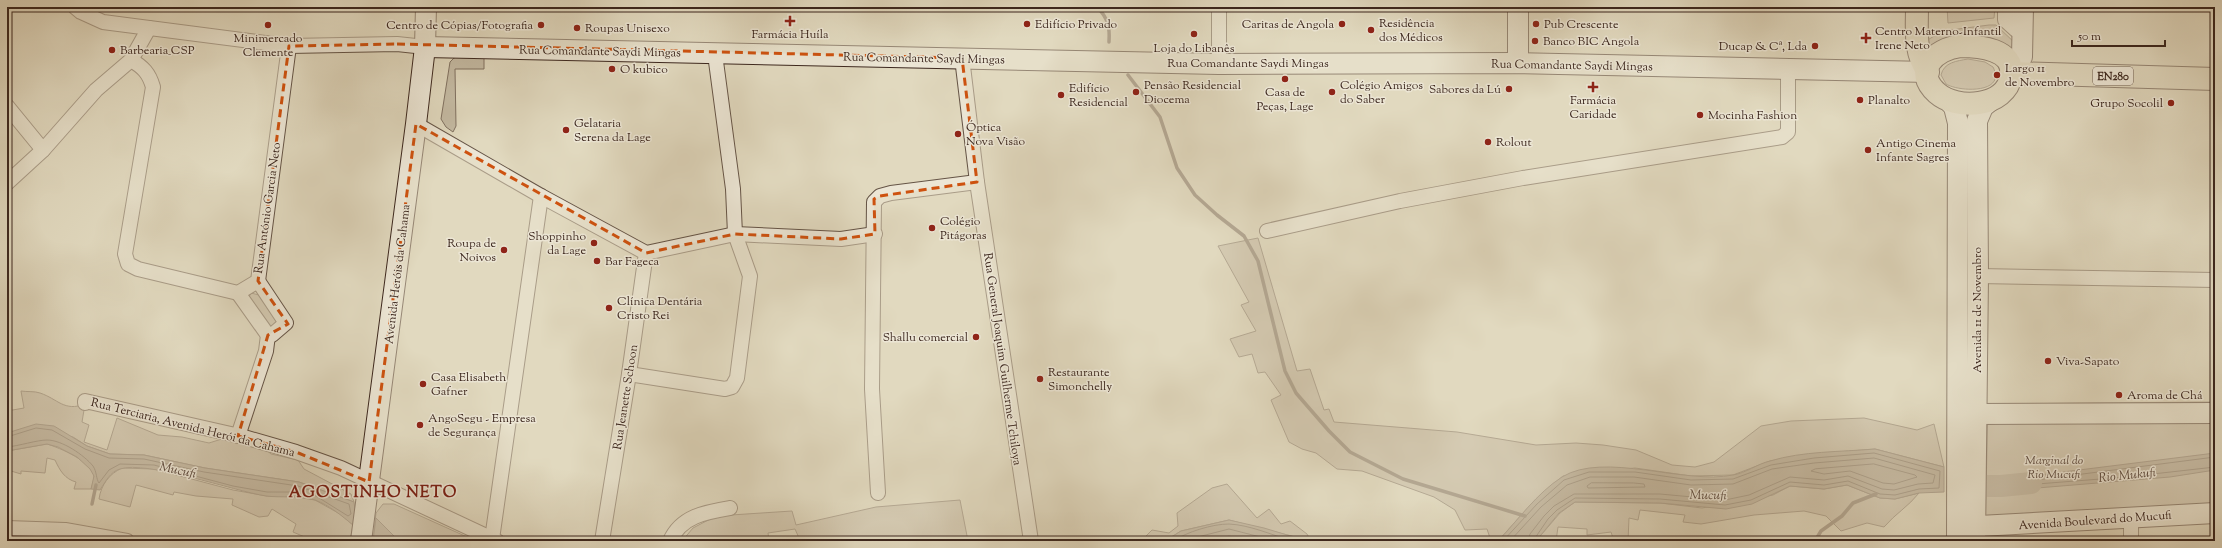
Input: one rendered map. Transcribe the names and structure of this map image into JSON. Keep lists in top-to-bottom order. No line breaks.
{"streets":{"main road":["EN280"],"street":["Rua Comandante Saydi Mingas","Rua António Garcia Neto","Avenida Heróis da Cahama","Avenida 11 de Novembro","Rua General Joaquim Guilherme Tchiloya","Rua Jeanette Schoon","Rua Terciaria, Avenida Herói da Cahama","Avenida Boulevard do Mucufi"]},"crossings":[["Rua Comandante Saydi Mingas","EN280"],["Rua Comandante Saydi Mingas","Avenida Heróis da Cahama"],["Rua Comandante Saydi Mingas","Avenida 11 de Novembro"],["Rua Comandante Saydi Mingas","Rua General Joaquim Guilherme Tchiloya"],["EN280","Avenida 11 de Novembro"],["Avenida Heróis da Cahama","Rua Terciaria, Avenida Herói da Cahama"],["Avenida 11 de Novembro","Avenida Boulevard do Mucufi"]],"districts":["AGOSTINHO NETO"],"water":["Mucufi","Rio Mukufi"],"parks":["Marginal do Rio Mucufi"],"places":{"health":["Farmácia Huíla","Centro Materno-Infantil Irene Neto","Farmácia Caridade"],"other":["Edifício Privado","Caritas de Angola","Pub Crescente","Minimercado Clemente","Centro de Cópias/Fotografia","Roupas Unisexo","Residência dos Médicos","Loja do Libanês","Banco BIC Angola","Ducap & Cª, Lda","Barbearia_CSP","O kubico","Largo 11 de Novembro","Casa de Peças, Lage","Sabores da Lú","Pensão Residencial Diocema","Colégio Amigos do Saber","Edifício Residencial","Planalto","Grupo Socolil","Mocinha Fashion","Gelataria Serena da Lage","Óptica Nova Visão","Rolout","Antigo Cinema Infante Sagres","Colégio Pitágoras","Shoppinho da Lage","Roupa de Noivos","Bar Fageca","Clínica Dentária Cristo Rei","Shallu comercial","Viva-Sapato","Restaurante Simonchelly","Casa Elisabeth Gafner","Aroma de Chá","AngoSegu - Empresa de Segurança"]},"scale_bar":"50 m"}
